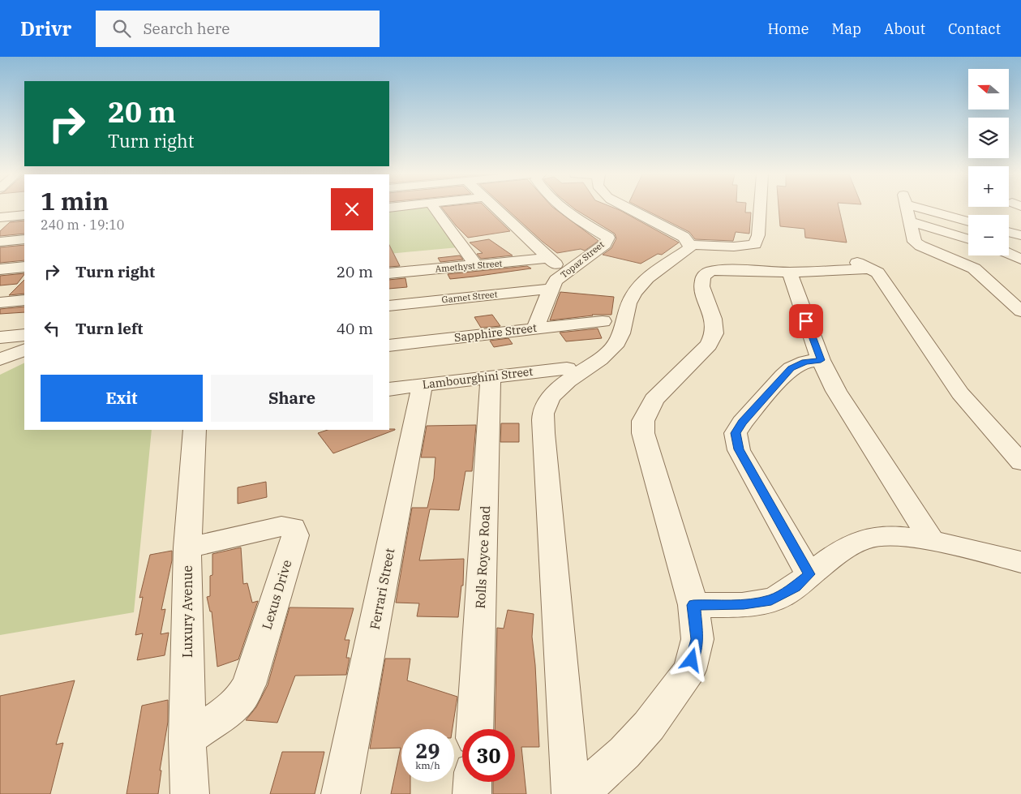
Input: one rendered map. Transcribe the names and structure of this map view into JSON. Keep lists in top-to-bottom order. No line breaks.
{"streets":{"street":["Topaz Street","Amethyst Street","Garnet Street","Sapphire Street","Lambourghini Street","Rolls Royce Road","Ferrari Street","Lexus Drive","Luxury Avenue"]},"crossings":[["Topaz Street","Garnet Street"],["Topaz Street","Sapphire Street"],["Lambourghini Street","Rolls Royce Road"],["Lambourghini Street","Ferrari Street"],["Lexus Drive","Luxury Avenue"]],"north":"left","page":{"header":"Drivr","search":"Search here","nav":["Home","Map","About","Contact"],"map_buttons":["+","−"],"turn":["20 m","Turn right"],"heading":["1 min","240 m · 19:10"],"list":[{"name":"Turn right","value":"20 m"},{"name":"Turn left","value":"40 m"}],"buttons":["Exit","Share"],"speed":"29 km/h","limit":"30"}}
